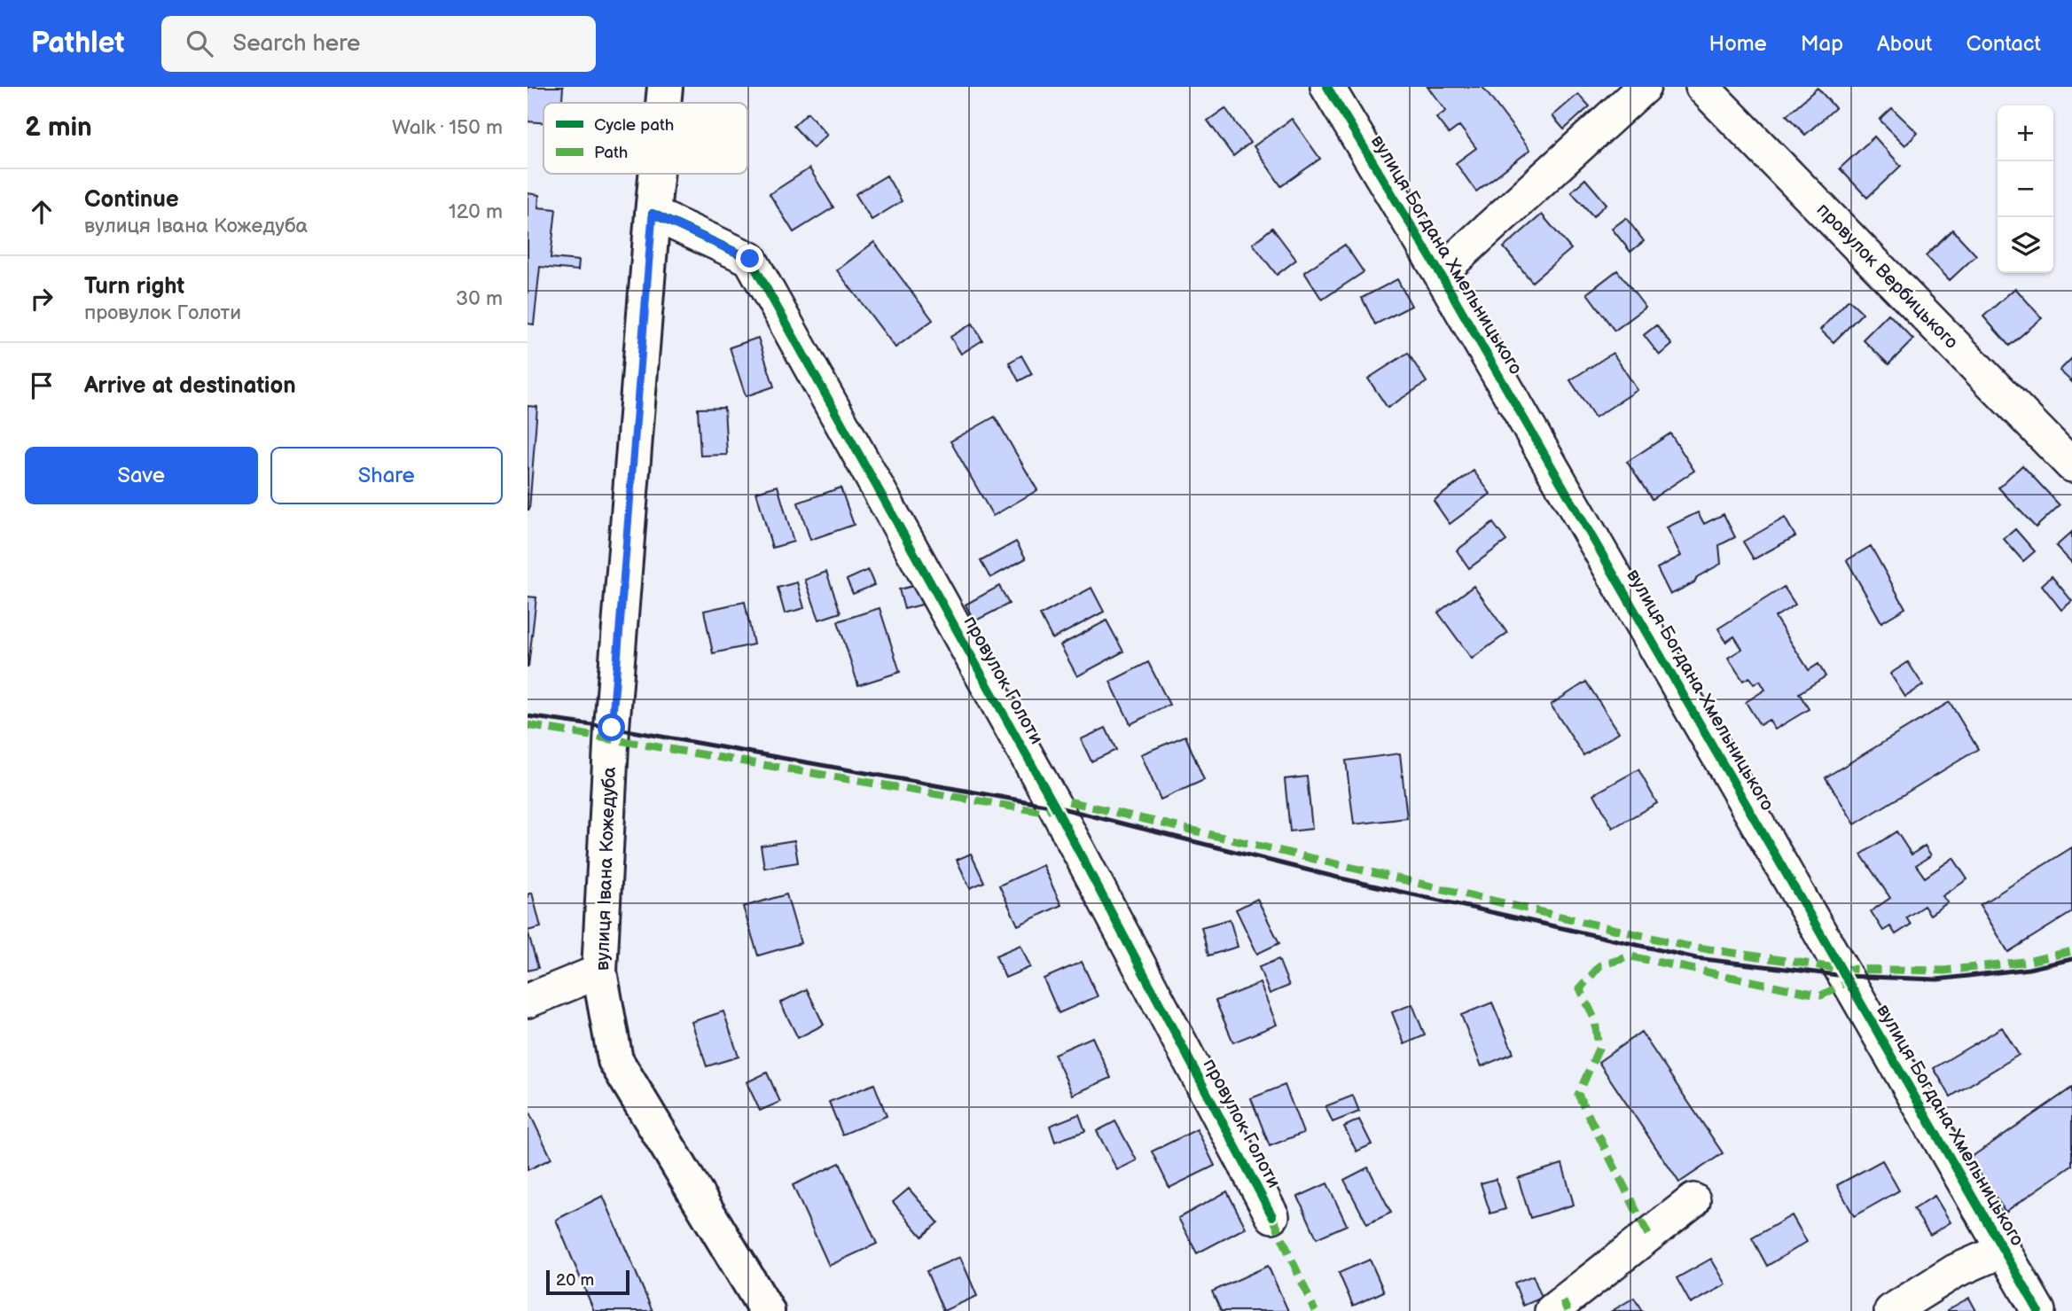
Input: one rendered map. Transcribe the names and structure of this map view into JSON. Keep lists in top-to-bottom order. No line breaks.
{"streets":{"main road":["вулиця Івана Кожедуба"],"street":["вулиця Богдана Хмельницького","провулок Вербицького","провулок Голоти"]},"crossings":[["провулок Голоти","вулиця Івана Кожедуба"]],"legend":["Cycle path","Path"],"scale_bar":"20 m","page":{"header":"Pathlet","search":"Search here","nav":["Home","Map","About","Contact"],"heading":["2 min","Walk · 150 m"],"map_buttons":["+","−"],"list":[["Continue","вулиця Івана Кожедуба","120 m"],["Turn right","провулок Голоти","30 m"],"Arrive at destination"],"buttons":["Save","Share"],"scale":"20 m"}}
